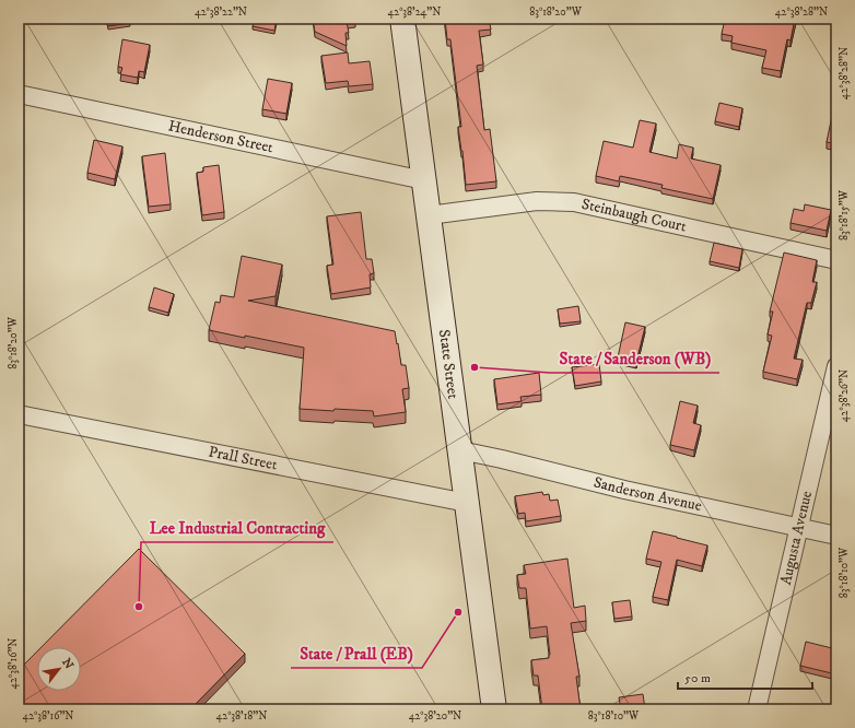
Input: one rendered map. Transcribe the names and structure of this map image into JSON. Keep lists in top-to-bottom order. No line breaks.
{"streets":{"main road":["State Street"],"street":["Henderson Street","Steinbaugh Court","Prall Street","Sanderson Avenue","Augusta Avenue"]},"crossings":[["Henderson Street","State Street"],["Steinbaugh Court","State Street"],["State Street","Prall Street"],["State Street","Sanderson Avenue"],["Sanderson Avenue","Augusta Avenue"]],"places":["State / Sanderson (WB)","Lee Industrial Contracting","State / Prall (EB)"],"scale_bar":"50 m","north":"top right","coordinates":["42°38'22\"N","42°38'24\"N","83°18'20\"W","42°38'28\"N","83°18'15\"W","42°38'26\"N","83°18'10\"W","42°38'16\"N","42°38'18\"N","42°38'20\"N"]}
